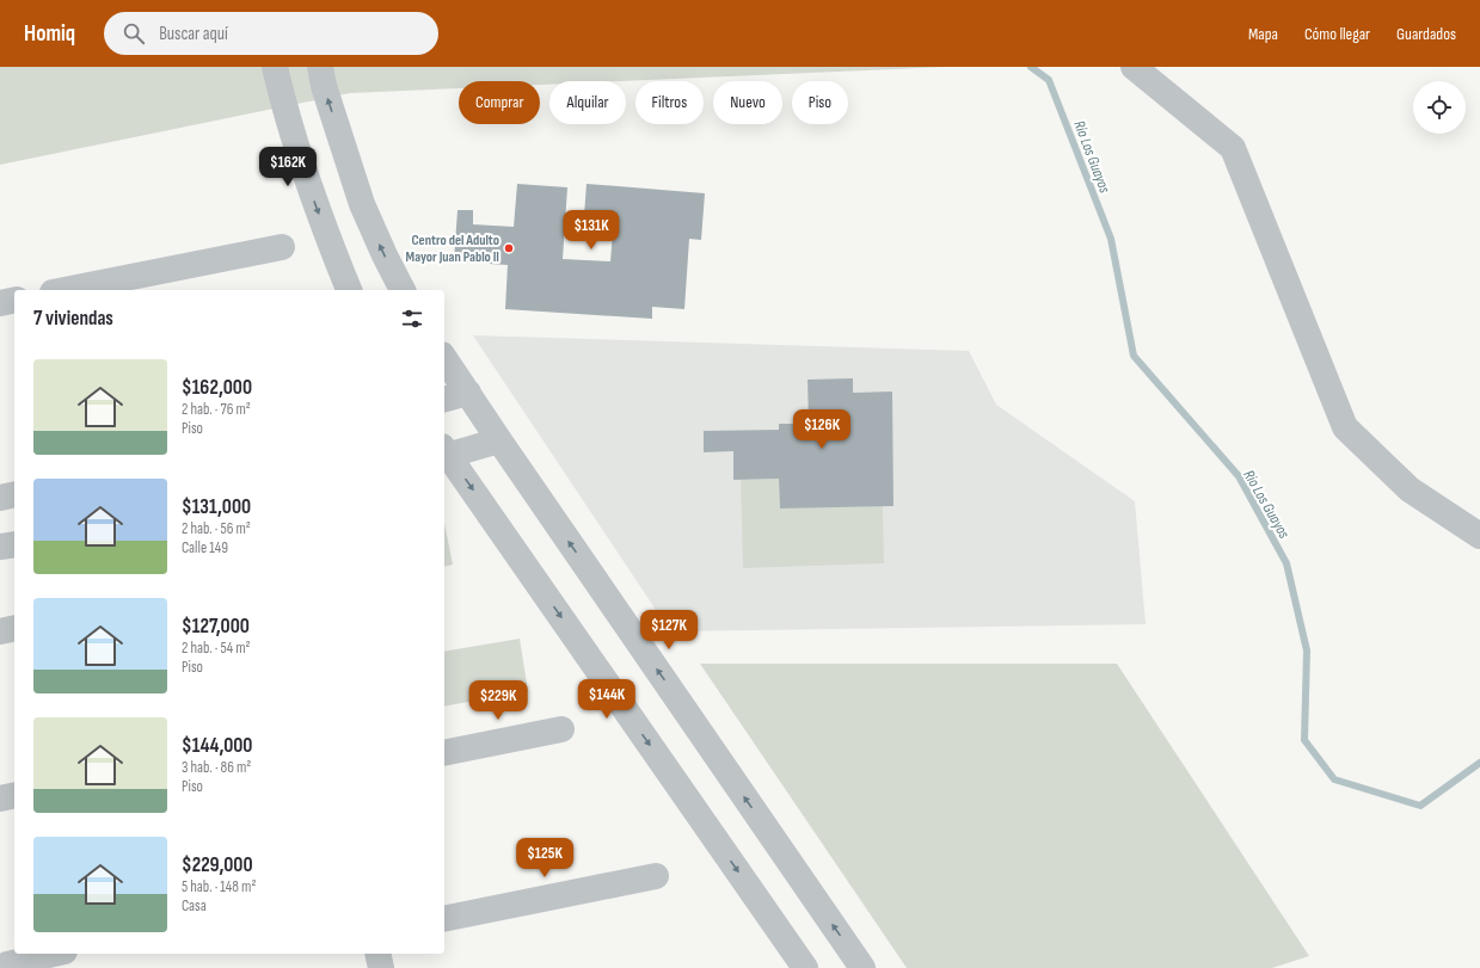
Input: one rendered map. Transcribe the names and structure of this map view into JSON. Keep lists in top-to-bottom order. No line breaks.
{"water":["Río Los Guayos"],"places":["Centro del Adulto Mayor Juan Pablo II"],"page":{"header":"Homiq","search":"Buscar aquí","nav":["Mapa","Cómo llegar","Guardados"],"chip":["Comprar","Alquilar","Filtros","Nuevo","Piso"],"price":["$162K","$131K","$126K","$127K","$144K","$229K","$125K"],"heading":"7 viviendas","list":[{"name":"$162,000","note":"2 hab. · 76 m² · Piso"},{"name":"$131,000","note":"2 hab. · 56 m² · Calle 149"},{"name":"$127,000","note":"2 hab. · 54 m² · Piso"},{"name":"$144,000","note":"3 hab. · 86 m² · Piso"},{"name":"$229,000","note":"5 hab. · 148 m² · Casa"}]}}
